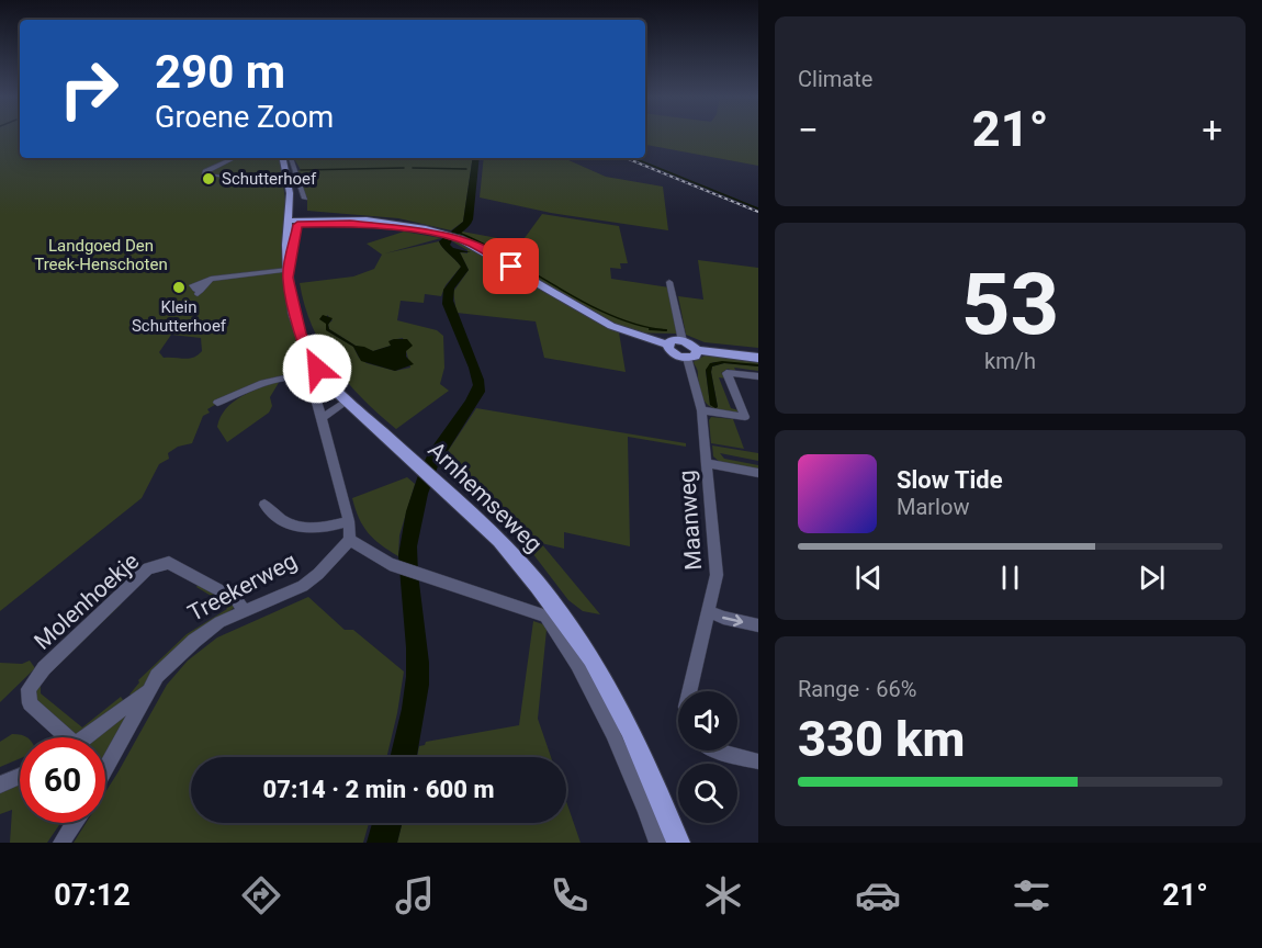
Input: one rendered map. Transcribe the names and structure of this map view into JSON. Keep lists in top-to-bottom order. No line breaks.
{"streets":{"main road":["Arnhemseweg"],"street":["Maanweg","Treekerweg","Molenhoekje"]},"crossings":[["Treekerweg","Molenhoekje"]],"parks":["Landgoed Den Treek-Henschoten"],"places":["Schutterhoef","Klein Schutterhoef"],"page":{"tile":["Climate",["53","km/h"],["Range · 66%","330 km"]],"turn":["290 m","Groene Zoom"],"heat":["−","21°","+"],"song":["Slow Tide","Marlow"],"limit":"60","trip":"07:14 · 2 min · 600 m","tabs":["07:12","21°"]}}
